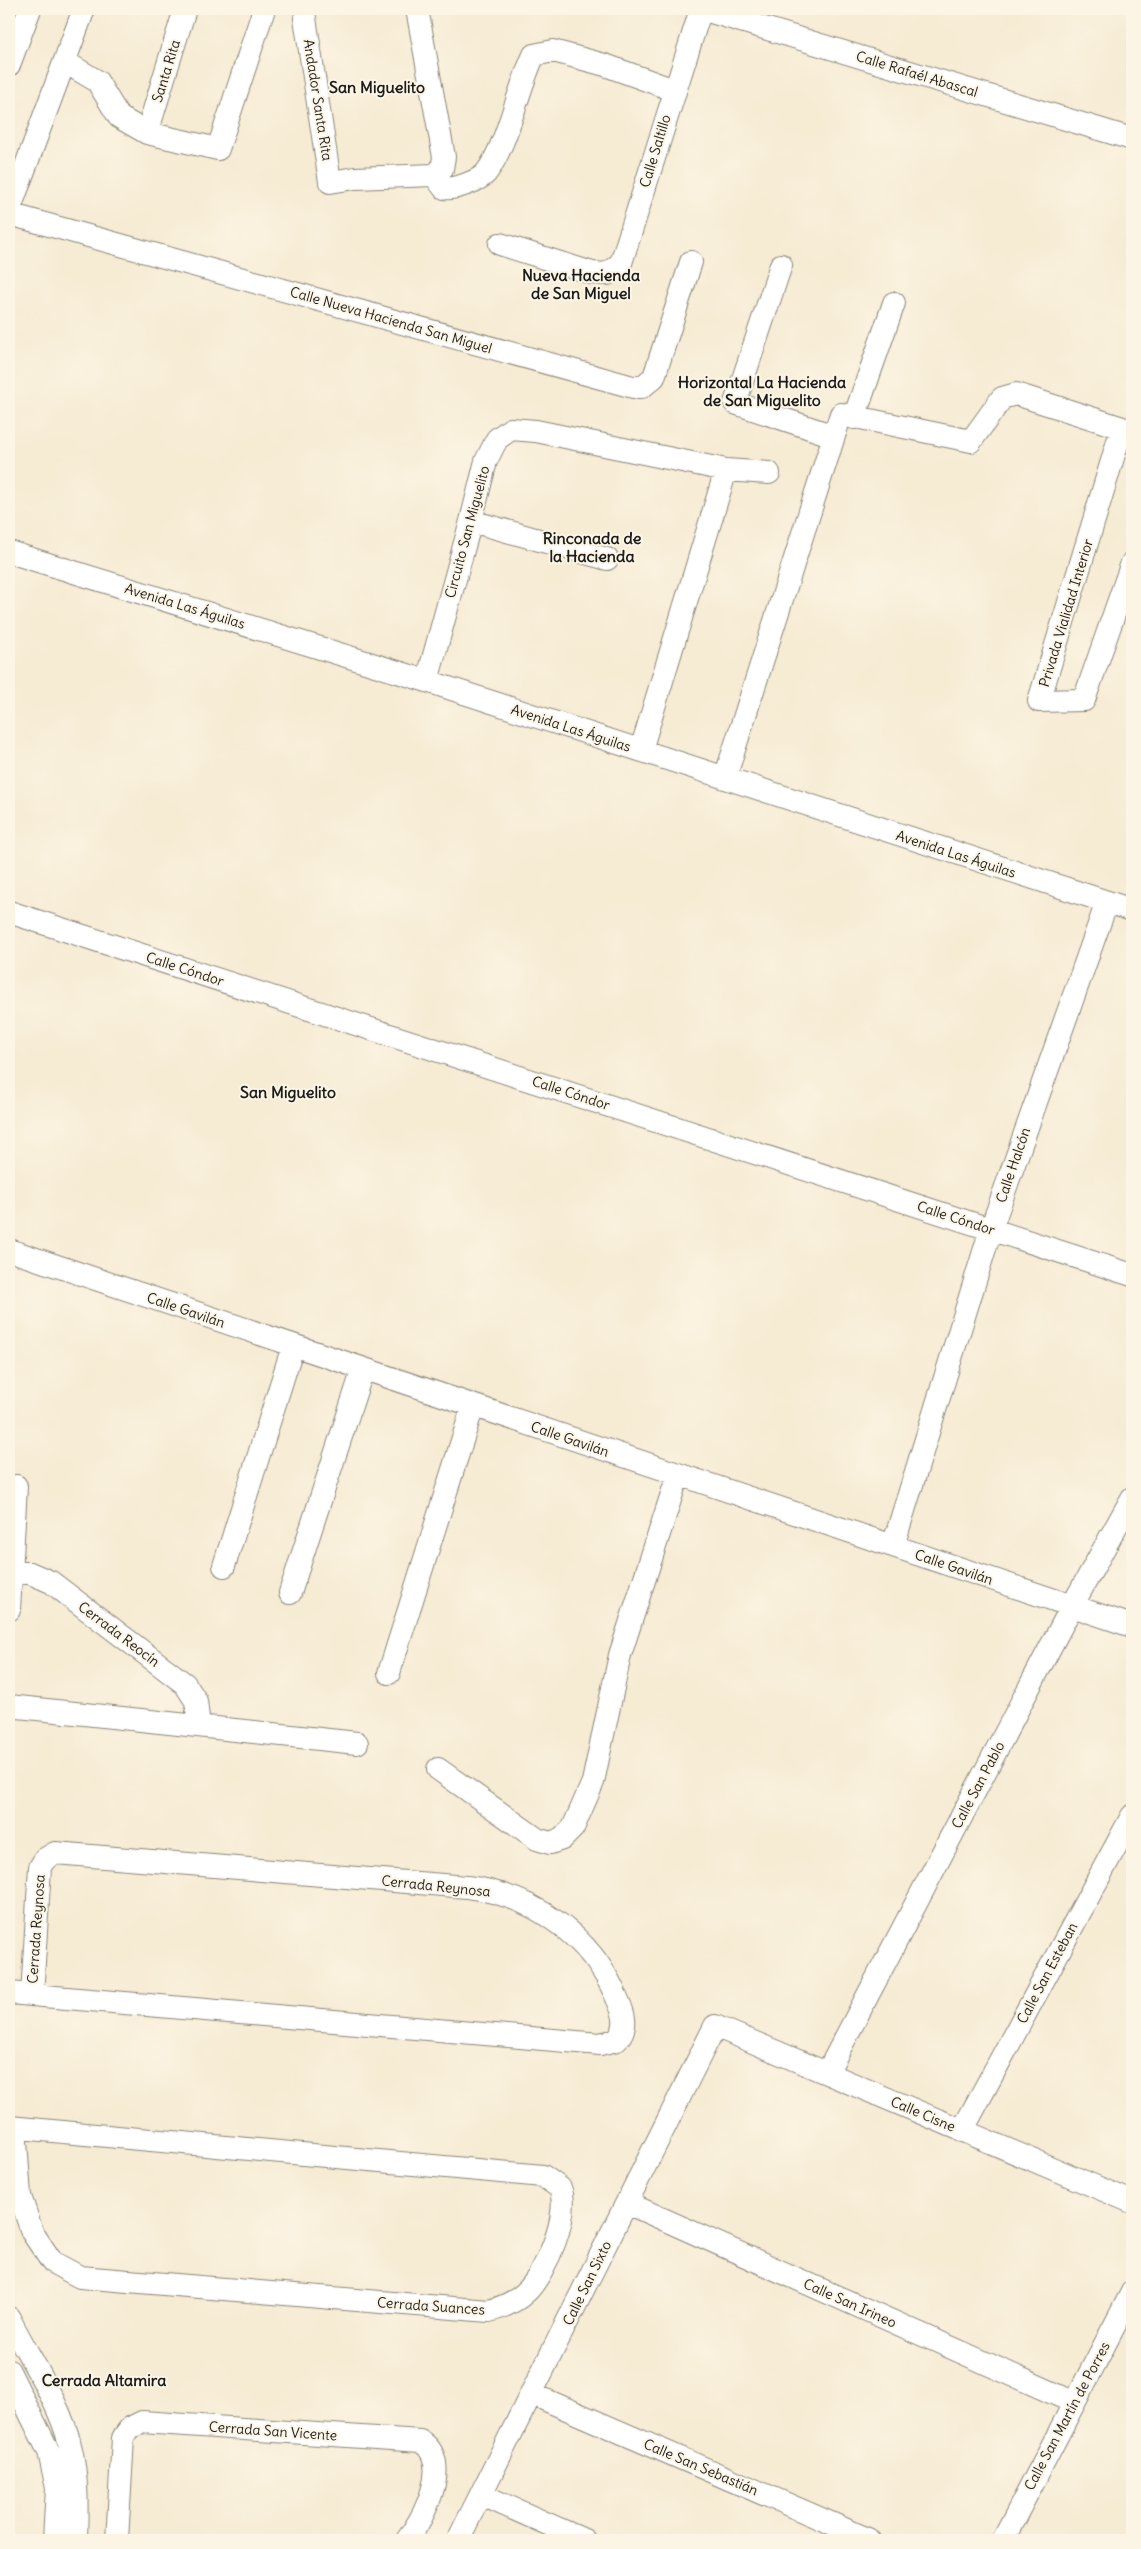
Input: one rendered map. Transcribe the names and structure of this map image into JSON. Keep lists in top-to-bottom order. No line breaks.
{"streets":{"street":["Santa Rita","Calle Rafaél Abascal","Andador Santa Rita","Calle Saltillo","Calle Nueva Hacienda San Miguel","Circuito San Miguelito","Avenida Las Águilas","Privada Vialidad Interior","Calle Cóndor","Calle Halcón","Calle Gavilán","Cerrada Reocín","Calle San Pablo","Cerrada Reynosa","Calle San Esteban","Calle Cisne","Calle San Sixto","Calle San Irineo","Cerrada Suances","Calle San Martín de Porres","Cerrada San Vicente","Calle San Sebastián"]},"crossings":[["Calle Rafaél Abascal","Calle Saltillo"],["Circuito San Miguelito","Avenida Las Águilas"],["Avenida Las Águilas","Calle Halcón"],["Calle Cóndor","Calle Halcón"],["Calle Halcón","Calle Gavilán"],["Calle Gavilán","Calle San Pablo"],["Calle San Pablo","Calle Cisne"],["Calle San Esteban","Calle Cisne"],["Calle Cisne","Calle San Sixto"],["Calle San Sixto","Calle San Irineo"],["Calle San Sixto","Calle San Sebastián"],["Calle San Irineo","Calle San Martín de Porres"]],"districts":["San Miguelito","Nueva Hacienda de San Miguel","Horizontal La Hacienda de San Miguelito","Rinconada de la Hacienda","San Miguelito","Cerrada Altamira"]}
